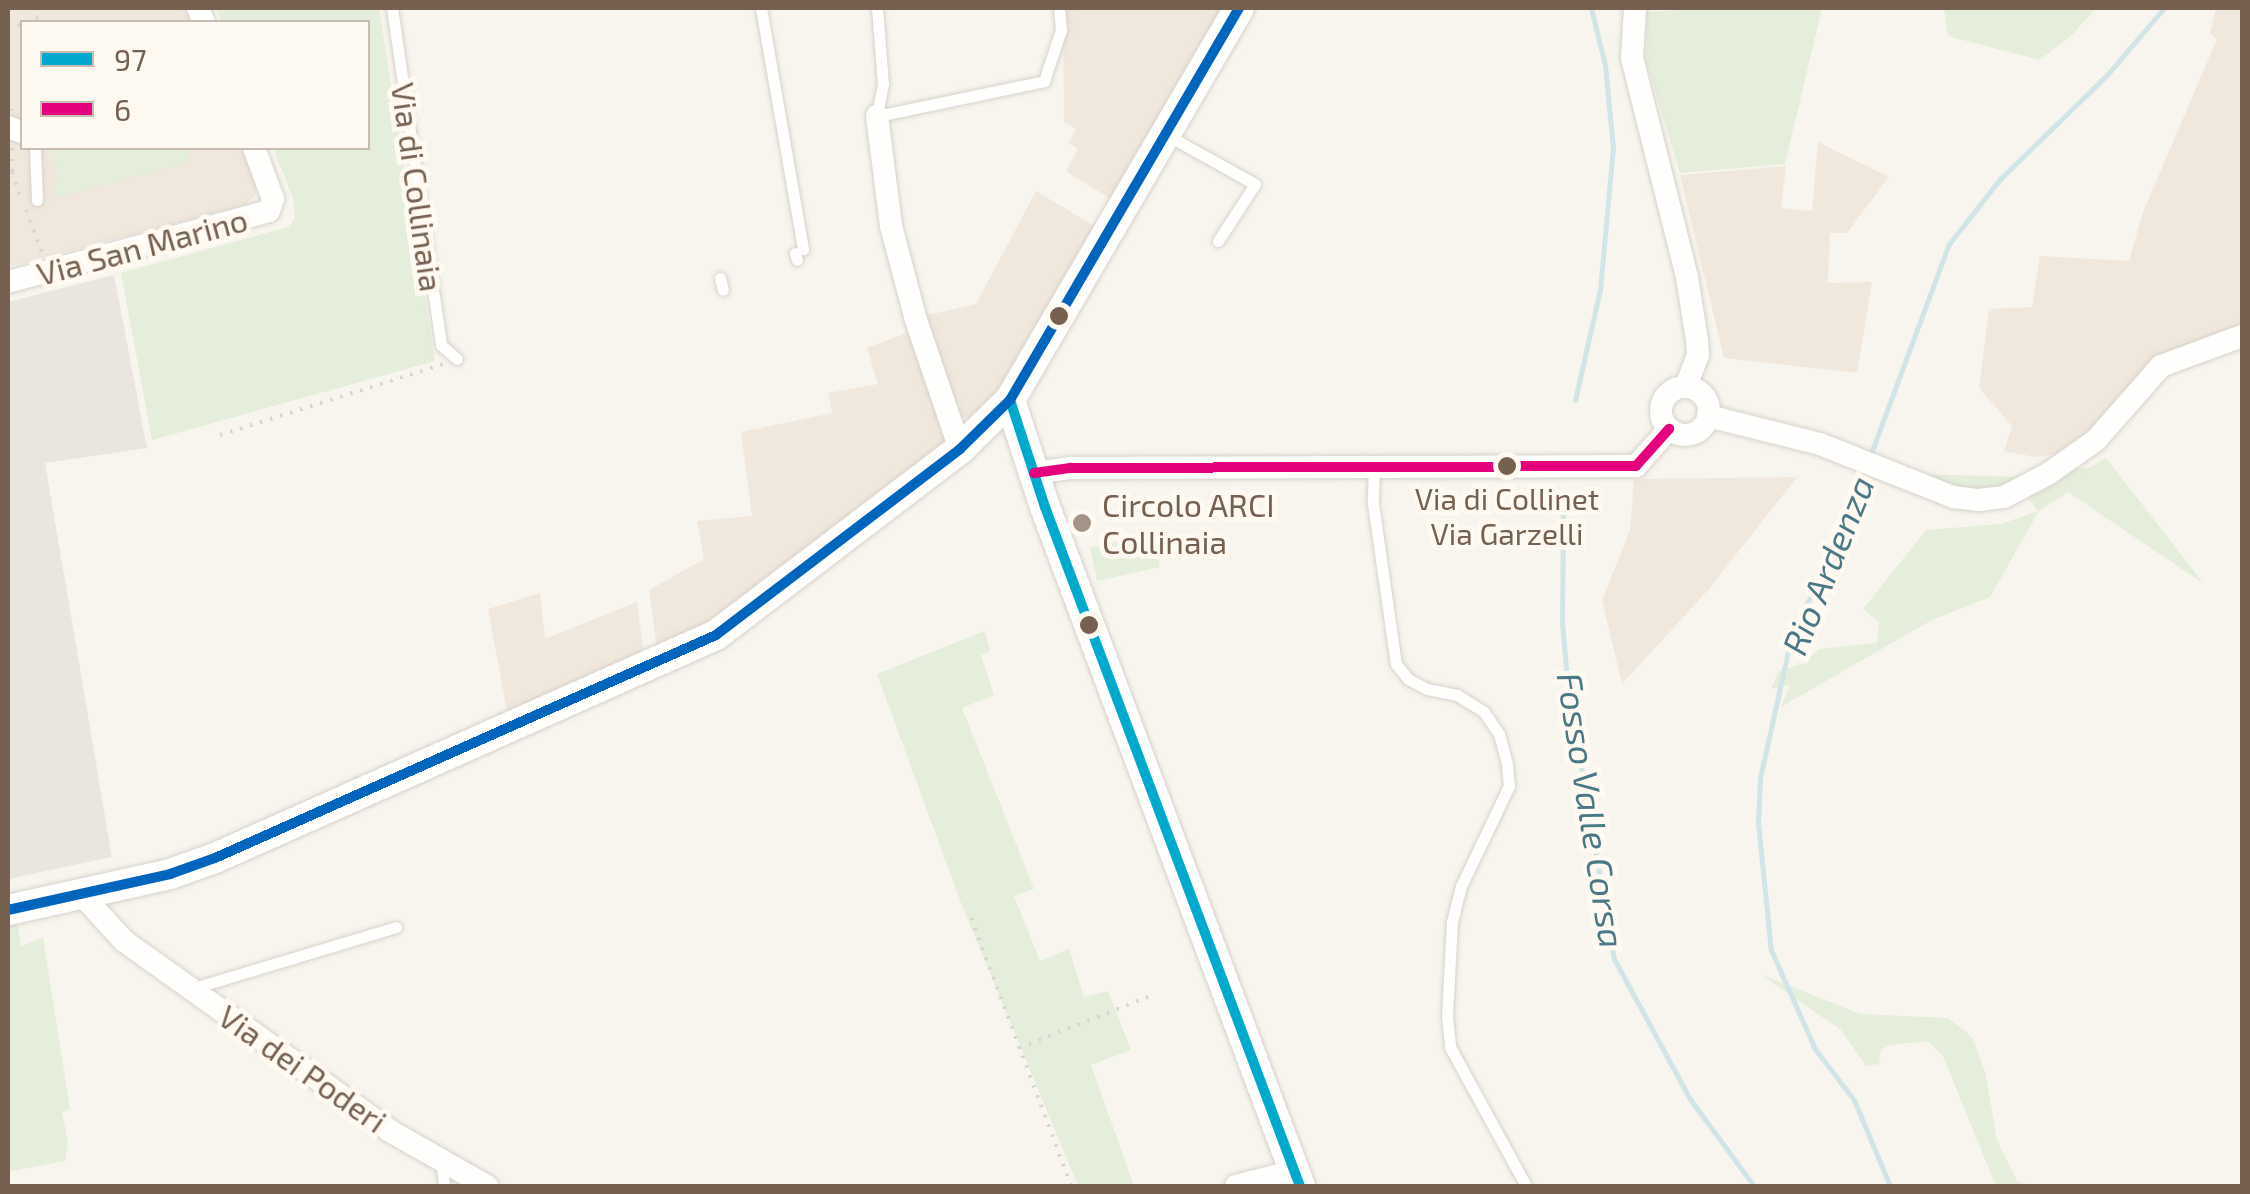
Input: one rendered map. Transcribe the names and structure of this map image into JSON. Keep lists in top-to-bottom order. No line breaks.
{"streets":{"street":["Via San Marino","Via dei Poderi"],"lane":["Via di Collinaia"]},"water":["Rio Ardenza","Fosso Valle Corsa"],"places":["Via di Collinet Via Garzelli","Circolo ARCI Collinaia"],"lines":["transit line 97","transit line 6"],"legend":["97","6"]}
